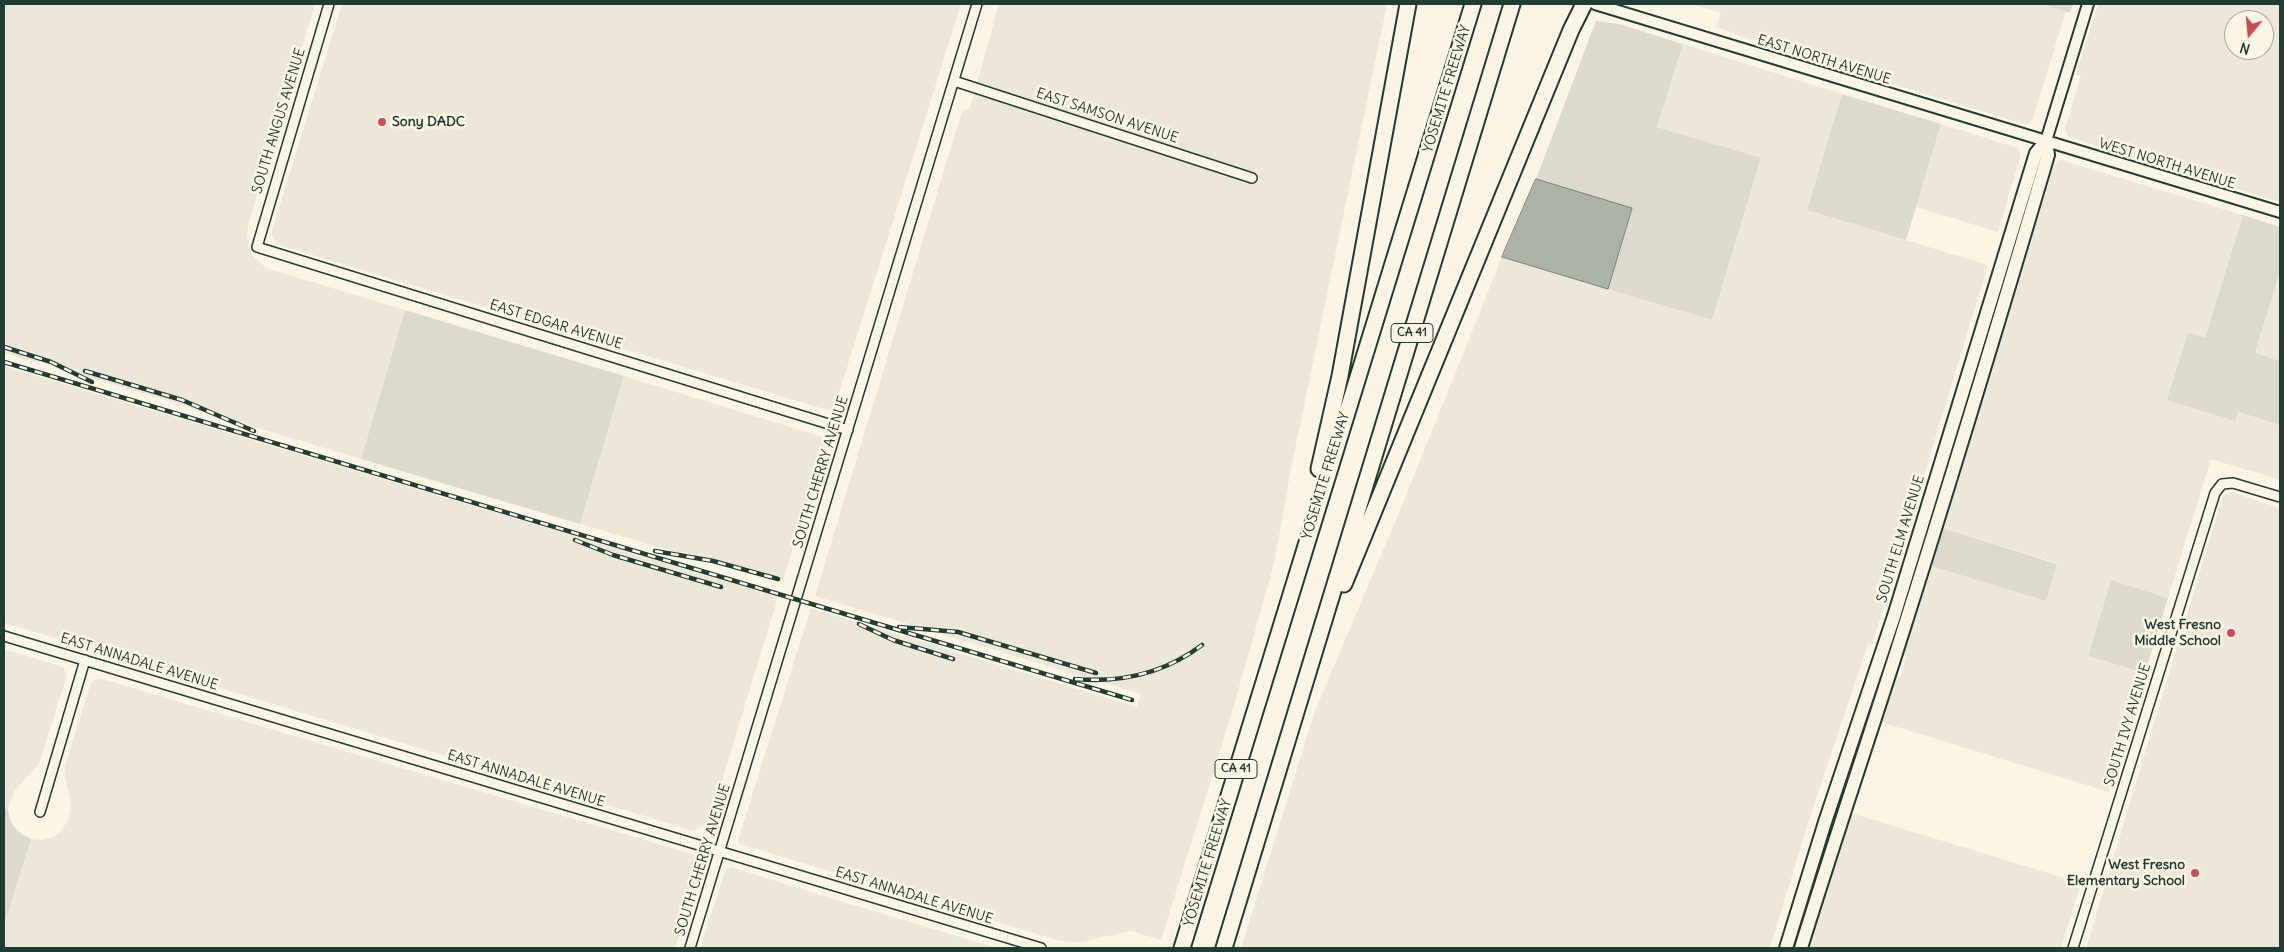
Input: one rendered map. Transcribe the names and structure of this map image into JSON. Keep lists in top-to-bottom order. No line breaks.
{"streets":{"highway":["YOSEMITE FREEWAY","CA 41"],"main road":["SOUTH ELM AVENUE"],"street":["EAST NORTH AVENUE","EAST SAMSON AVENUE","SOUTH ANGUS AVENUE","WEST NORTH AVENUE","EAST EDGAR AVENUE","SOUTH CHERRY AVENUE","EAST ANNADALE AVENUE","SOUTH IVY AVENUE"]},"crossings":[["EAST NORTH AVENUE","WEST NORTH AVENUE"],["EAST NORTH AVENUE","SOUTH ELM AVENUE"],["EAST SAMSON AVENUE","SOUTH CHERRY AVENUE"],["SOUTH ANGUS AVENUE","EAST EDGAR AVENUE"],["WEST NORTH AVENUE","SOUTH ELM AVENUE"],["EAST EDGAR AVENUE","SOUTH CHERRY AVENUE"],["SOUTH CHERRY AVENUE","EAST ANNADALE AVENUE"]],"places":["Sony DADC","West Fresno Middle School","West Fresno Elementary School"],"north":"bottom"}
